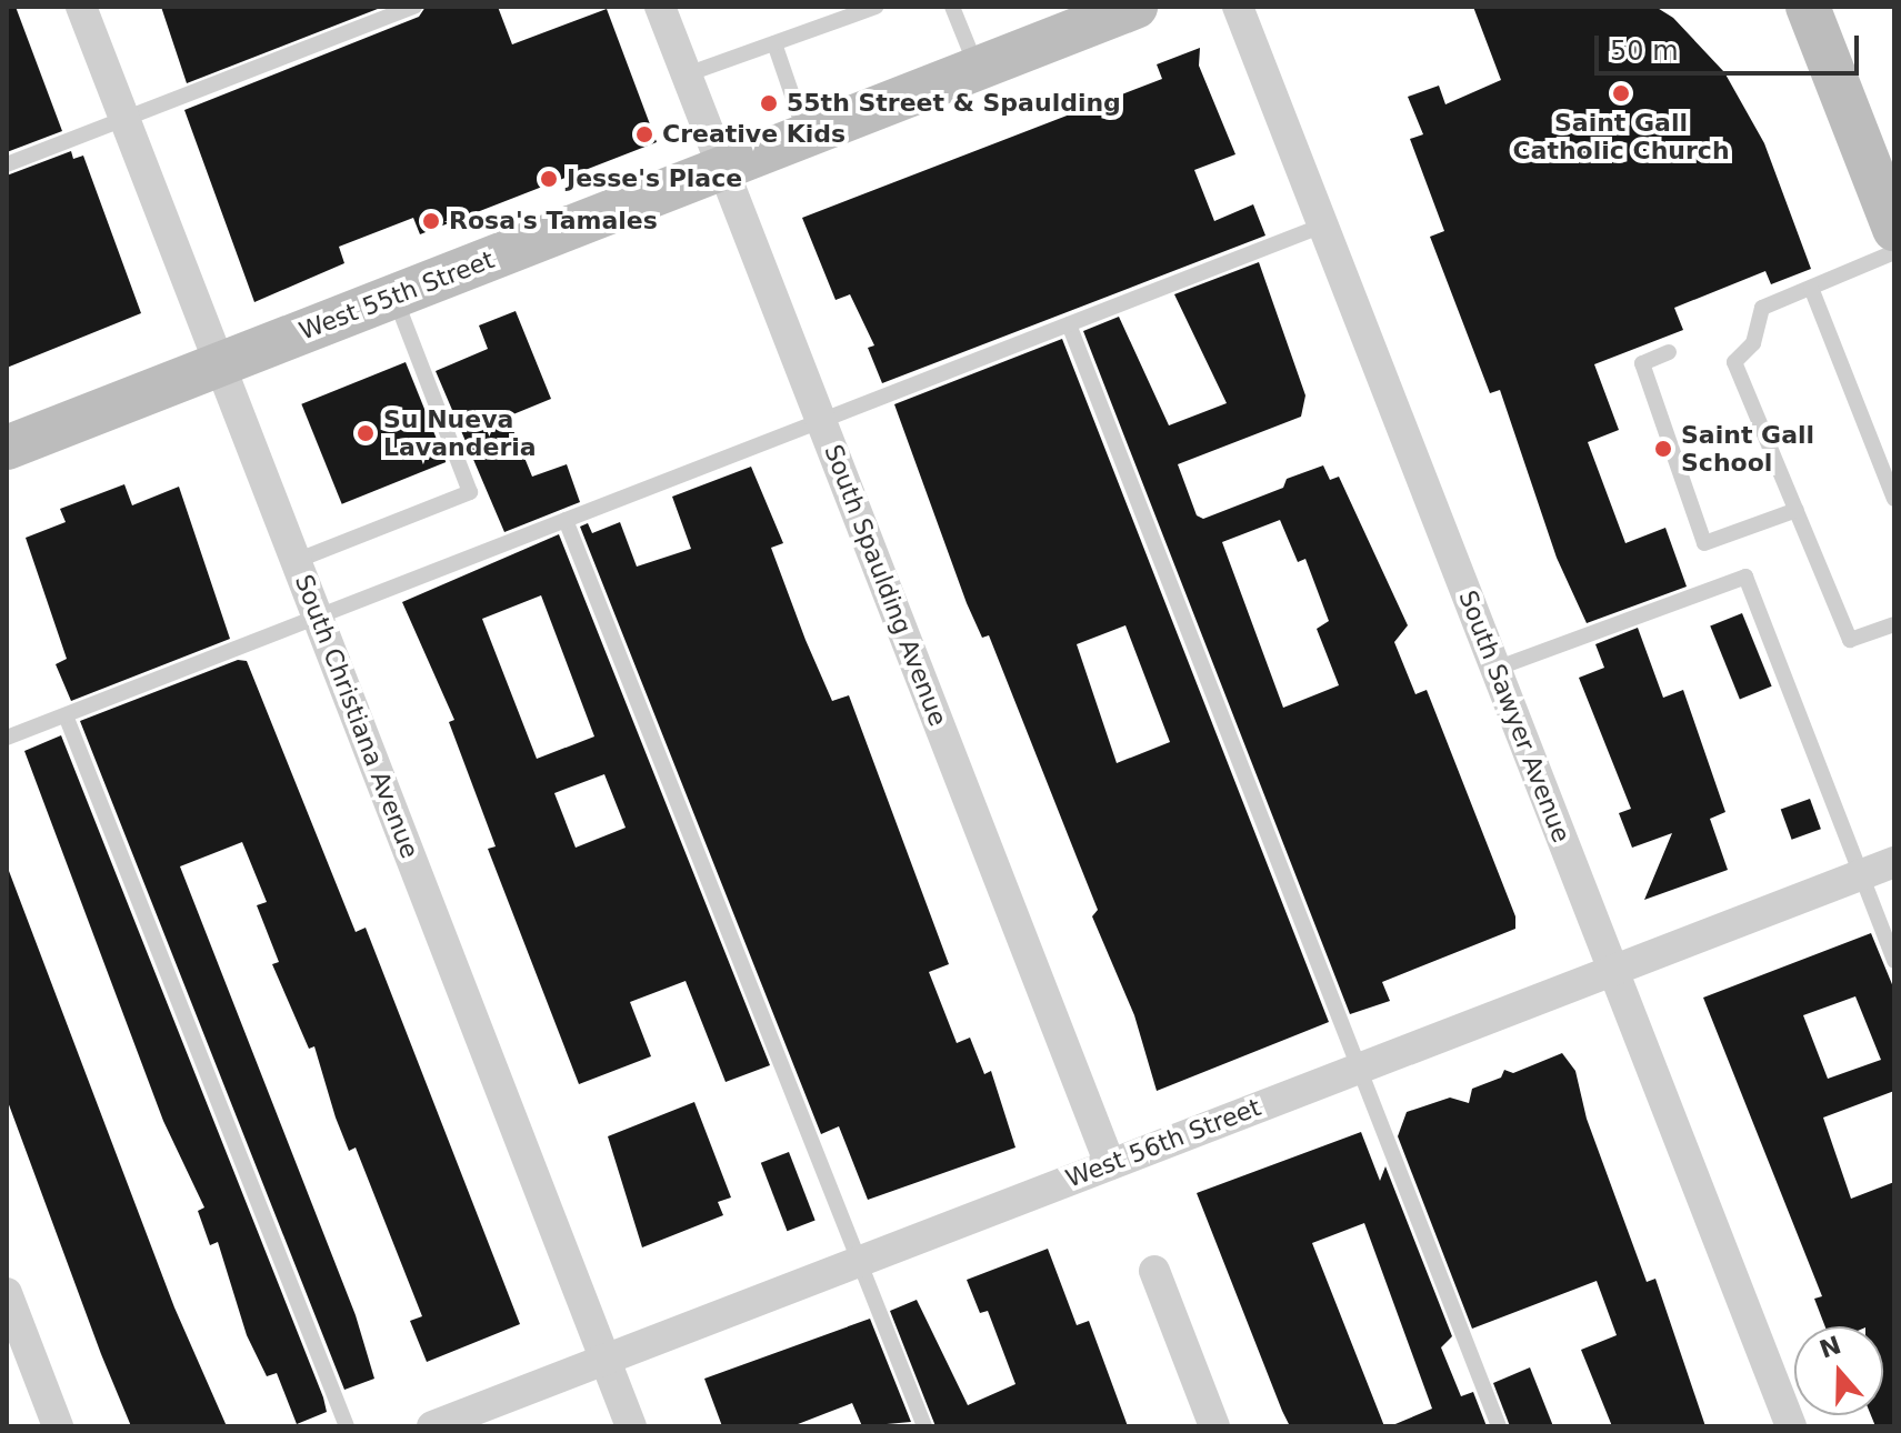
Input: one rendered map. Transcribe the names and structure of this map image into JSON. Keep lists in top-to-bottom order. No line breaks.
{"streets":{"main road":["West 55th Street"],"street":["South Spaulding Avenue","South Christiana Avenue","South Sawyer Avenue","West 56th Street"]},"crossings":[["West 55th Street","South Spaulding Avenue"],["West 55th Street","South Christiana Avenue"],["South Spaulding Avenue","West 56th Street"],["South Christiana Avenue","West 56th Street"],["South Sawyer Avenue","West 56th Street"]],"places":["Saint Gall Catholic Church","55th Street & Spaulding","Creative Kids","Jesse's Place","Rosa's Tamales","Su Nueva Lavanderia","Saint Gall School"],"scale_bar":"50 m","north":"top"}
